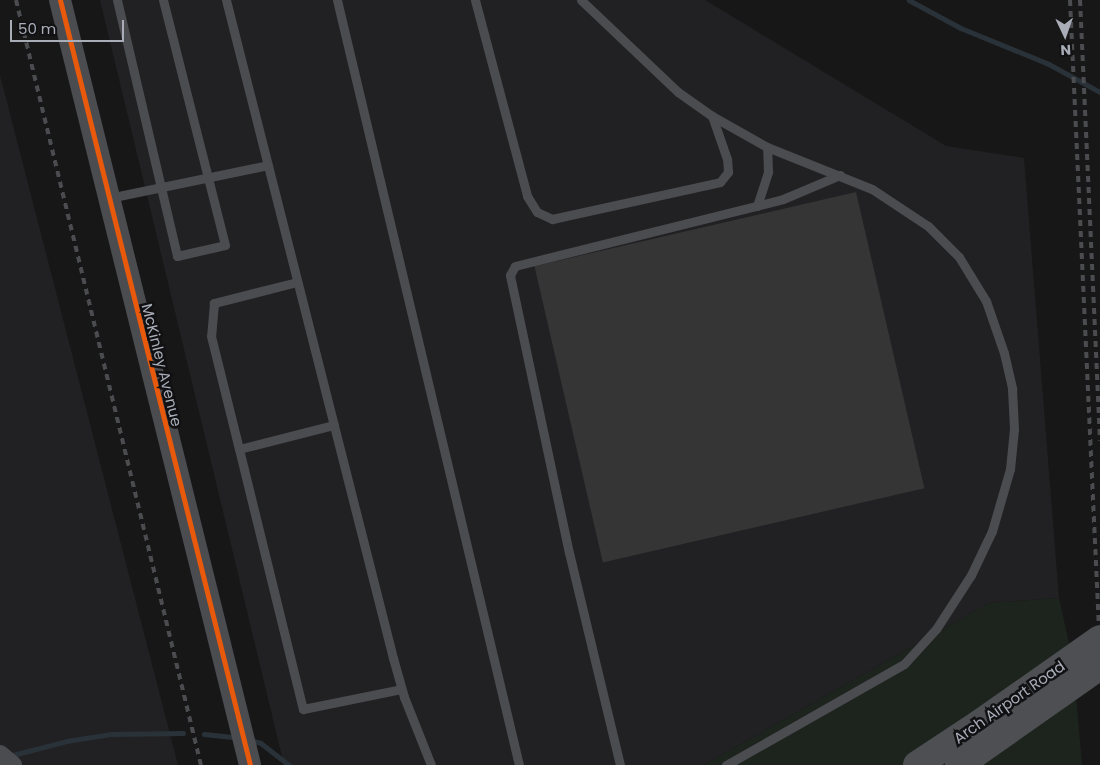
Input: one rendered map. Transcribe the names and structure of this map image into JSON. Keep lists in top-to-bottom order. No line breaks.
{"streets":{"main road":["Arch Airport Road"],"street":["McKinley Avenue"]},"scale_bar":"50 m","north":"bottom"}
